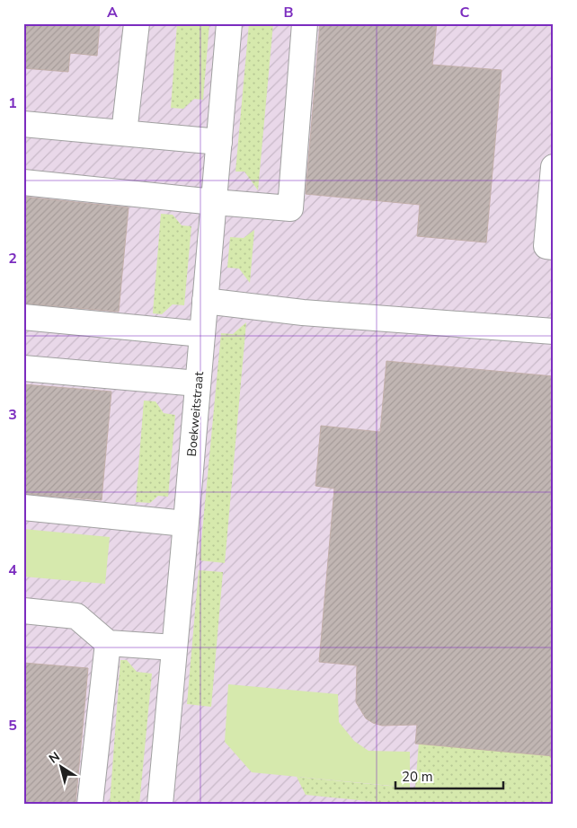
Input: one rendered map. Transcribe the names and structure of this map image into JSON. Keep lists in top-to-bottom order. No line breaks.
{"streets":{"street":["Boekweitstraat"]},"scale_bar":"20 m","north":"top left","grid":{"columns":["A","B","C"],"rows":["1","2","3","4","5"]}}
